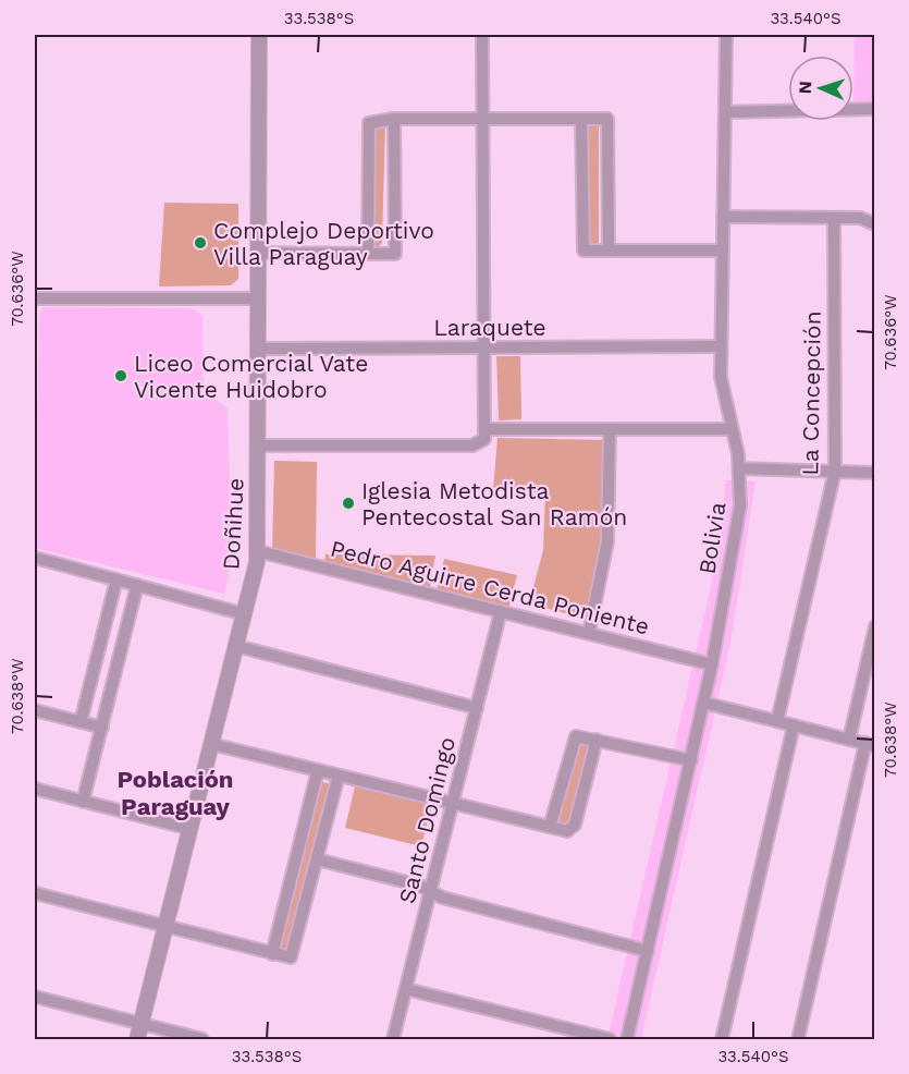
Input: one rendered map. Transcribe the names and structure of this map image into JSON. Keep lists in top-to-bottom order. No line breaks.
{"streets":{"street":["Laraquete","La Concepción","Doñihue","Bolivia","Pedro Aguirre Cerda Poniente","Santo Domingo"]},"crossings":[["Laraquete","Doñihue"],["Laraquete","Bolivia"],["Doñihue","Pedro Aguirre Cerda Poniente"],["Bolivia","Pedro Aguirre Cerda Poniente"],["Pedro Aguirre Cerda Poniente","Santo Domingo"]],"districts":["Población Paraguay"],"places":["Complejo Deportivo Villa Paraguay","Liceo Comercial Vate Vicente Huidobro","Iglesia Metodista Pentecostal San Ramón"],"north":"left","coordinates":["33.538°S","33.540°S","70.636°W","70.638°W"]}
